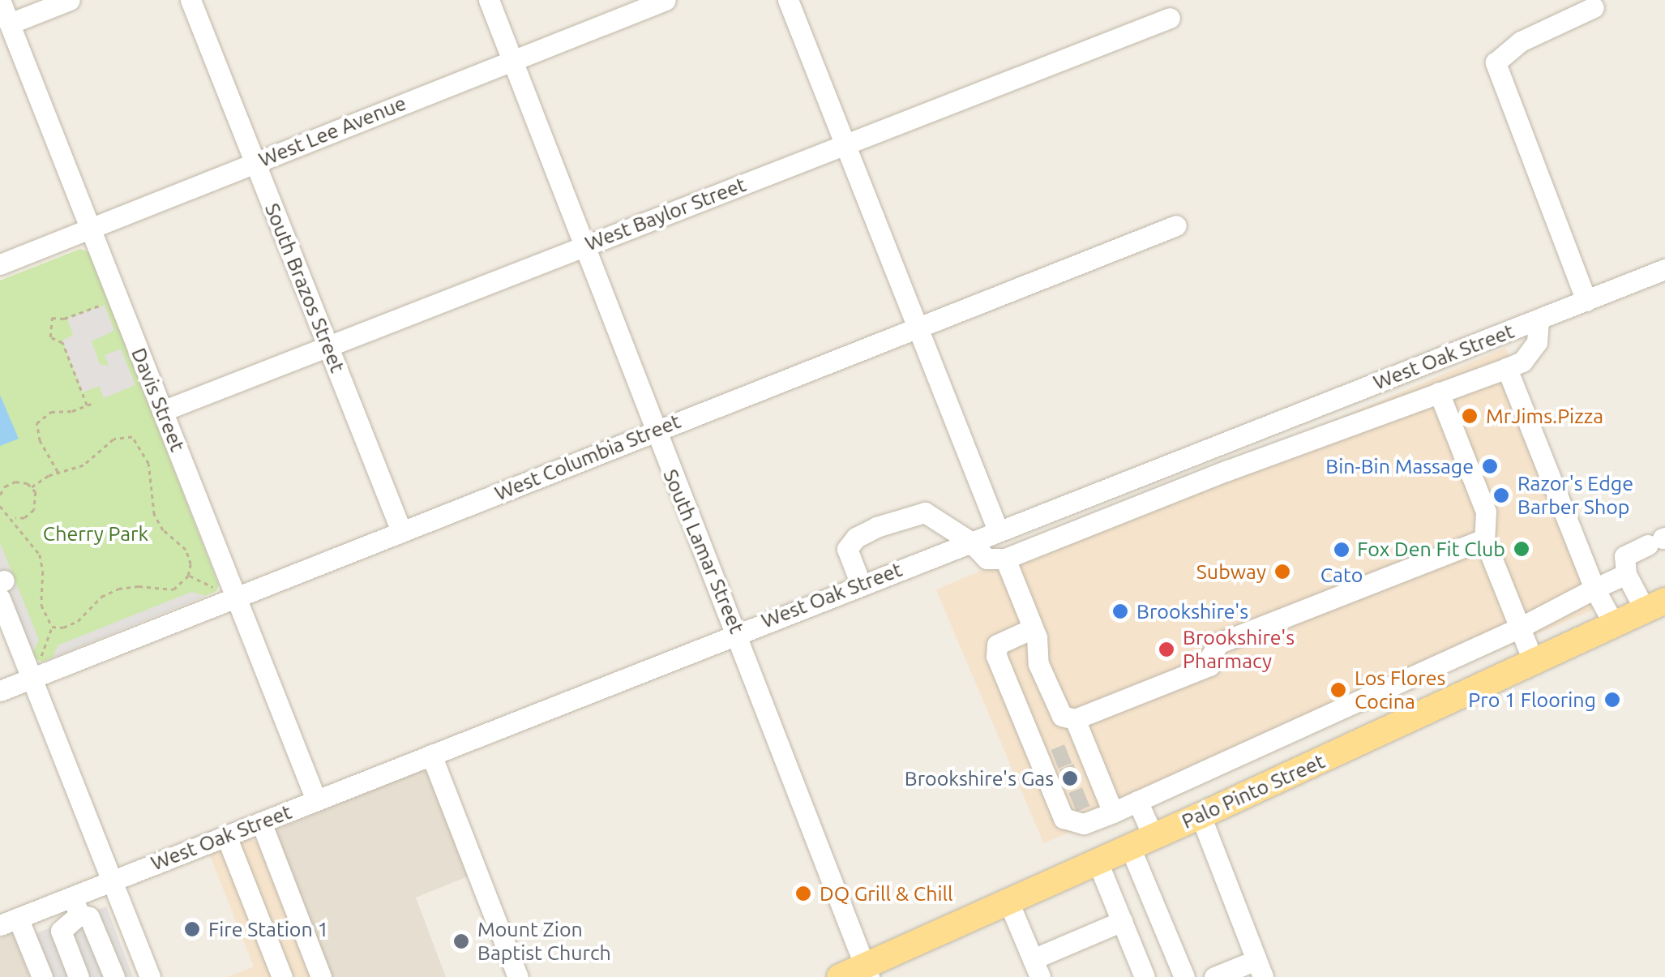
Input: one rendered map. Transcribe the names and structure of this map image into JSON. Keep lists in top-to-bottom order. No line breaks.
{"streets":{"main road":["Palo Pinto Street"],"street":["West Lee Avenue","West Baylor Street","South Brazos Street","West Oak Street","Davis Street","West Columbia Street","South Lamar Street"]},"crossings":[["West Lee Avenue","South Brazos Street"],["West Lee Avenue","Davis Street"],["West Lee Avenue","South Lamar Street"],["West Baylor Street","South Brazos Street"],["West Baylor Street","Davis Street"],["West Baylor Street","South Lamar Street"],["South Brazos Street","West Columbia Street"],["West Oak Street","Davis Street"],["West Oak Street","South Lamar Street"],["Davis Street","West Columbia Street"],["West Columbia Street","South Lamar Street"],["South Lamar Street","Palo Pinto Street"]],"parks":["Cherry Park"],"places":["MrJims.Pizza","Bin-Bin Massage","Razor's Edge Barber Shop","Fox Den Fit Club","Cato","Subway","Brookshire's","Brookshire's Pharmacy","Los Flores Cocina","Pro 1 Flooring","Brookshire's Gas","DQ Grill & Chill","Fire Station 1","Mount Zion Baptist Church"]}
